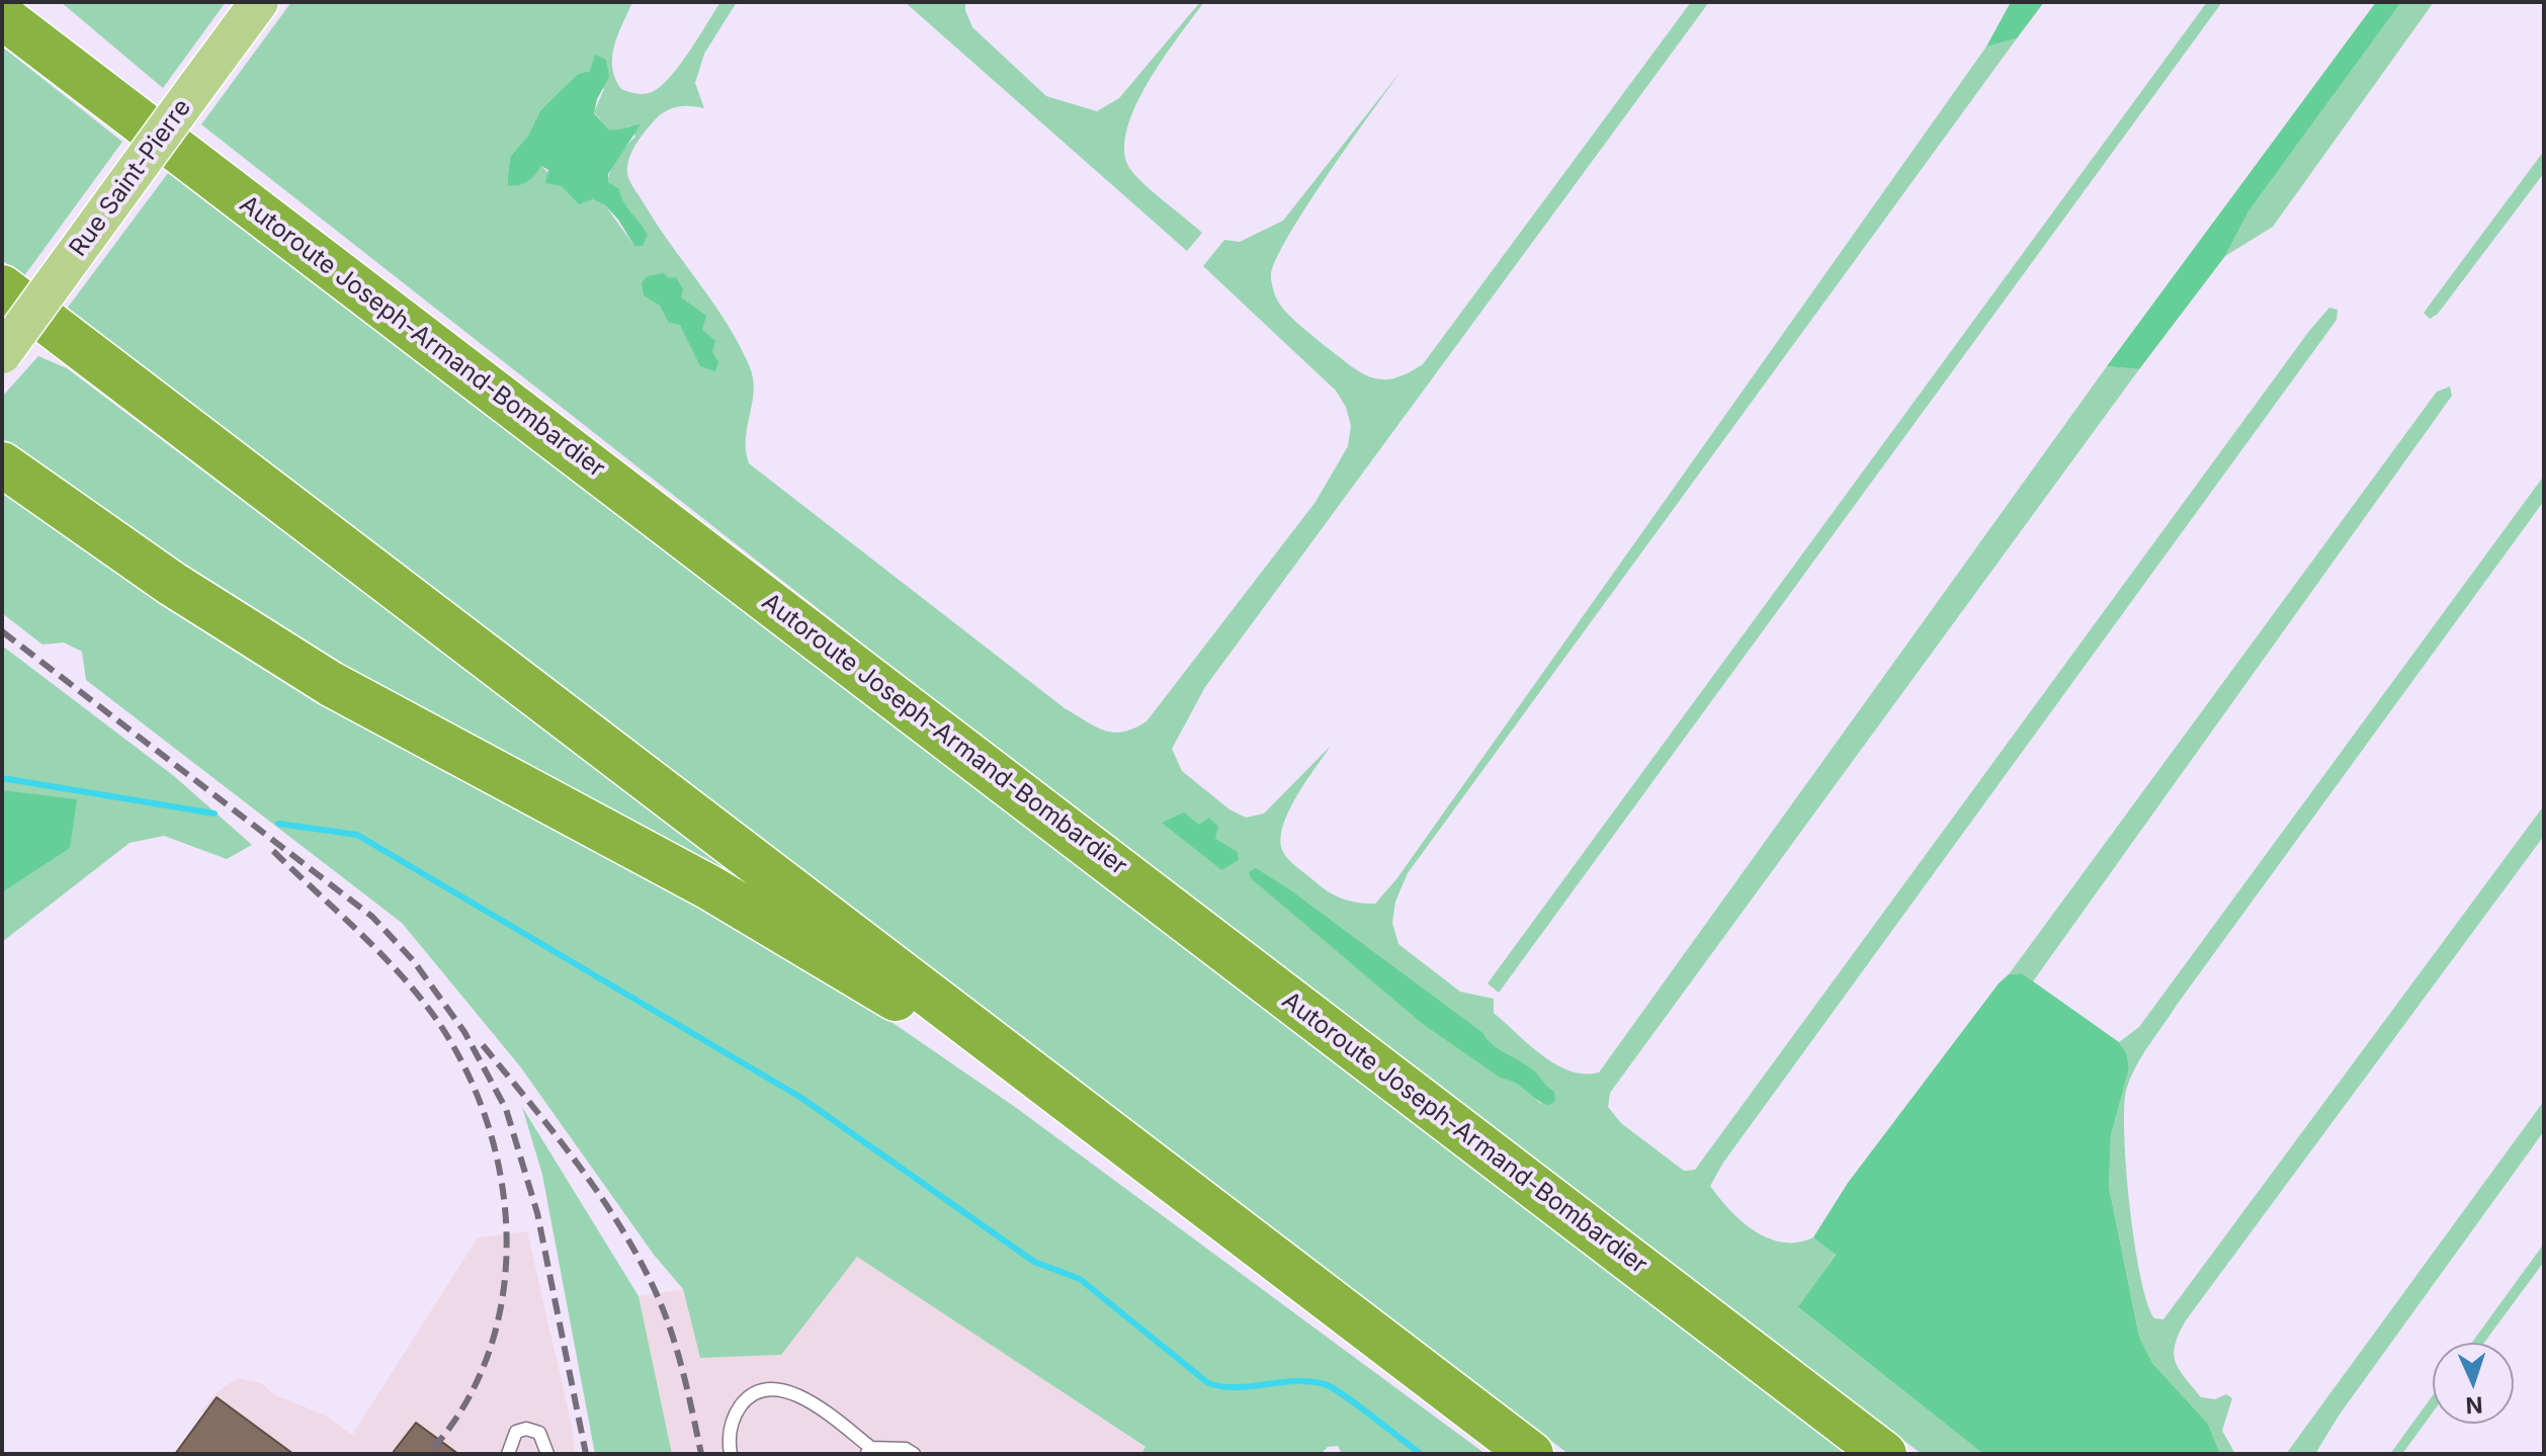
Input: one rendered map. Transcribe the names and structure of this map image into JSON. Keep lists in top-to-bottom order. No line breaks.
{"streets":{"highway":["Autoroute Joseph-Armand-Bombardier"],"main road":["Rue Saint-Pierre"]},"north":"bottom"}
